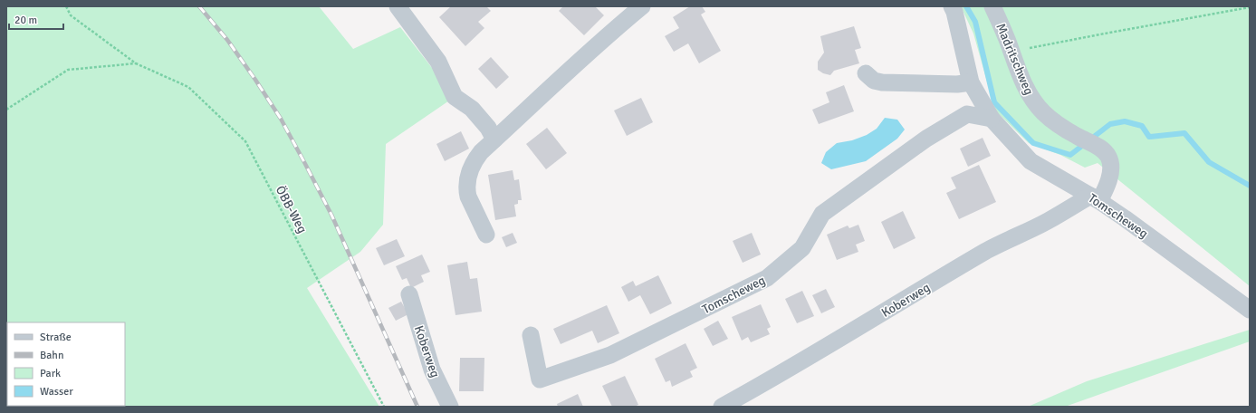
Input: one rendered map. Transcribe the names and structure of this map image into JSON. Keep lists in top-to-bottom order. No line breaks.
{"streets":{"street":["Madritschweg","Tomscheweg","Koberweg"],"path":["ÖBB-Weg"]},"crossings":[["Madritschweg","Tomscheweg"],["Madritschweg","Koberweg"],["Tomscheweg","Koberweg"]],"legend":["Straße","Bahn","Park","Wasser"],"scale_bar":"20 m"}
